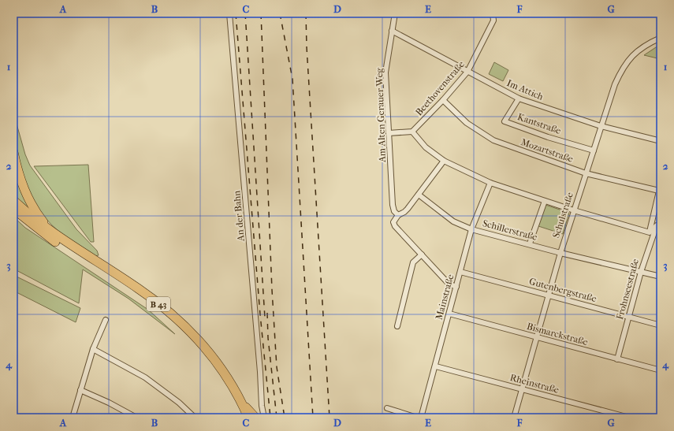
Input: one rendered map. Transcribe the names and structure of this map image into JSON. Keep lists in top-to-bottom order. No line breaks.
{"streets":{"highway":["B 43"],"street":["Beethovenstraße","Im Attich","Am Alten Gerauer Weg","Kantstraße","Mozartstraße","Schulstraße","An der Bahn","Schillerstraße","Frohnseestraße","Gutenbergstraße","Mainstraße","Bismarckstraße","Rheinstraße"]},"crossings":[["Beethovenstraße","Im Attich"],["Beethovenstraße","Mozartstraße"],["Im Attich","Am Alten Gerauer Weg"],["Im Attich","Kantstraße"],["Im Attich","Schulstraße"],["Kantstraße","Schulstraße"],["Mozartstraße","Schulstraße"],["Schulstraße","Schillerstraße"],["Schulstraße","Gutenbergstraße"],["Schulstraße","Bismarckstraße"],["Schulstraße","Rheinstraße"],["Schillerstraße","Frohnseestraße"],["Schillerstraße","Mainstraße"],["Frohnseestraße","Gutenbergstraße"],["Frohnseestraße","Bismarckstraße"],["Gutenbergstraße","Mainstraße"],["Mainstraße","Bismarckstraße"],["Mainstraße","Rheinstraße"]],"grid":{"columns":["A","B","C","D","E","F","G"],"rows":["1","2","3","4"]}}
